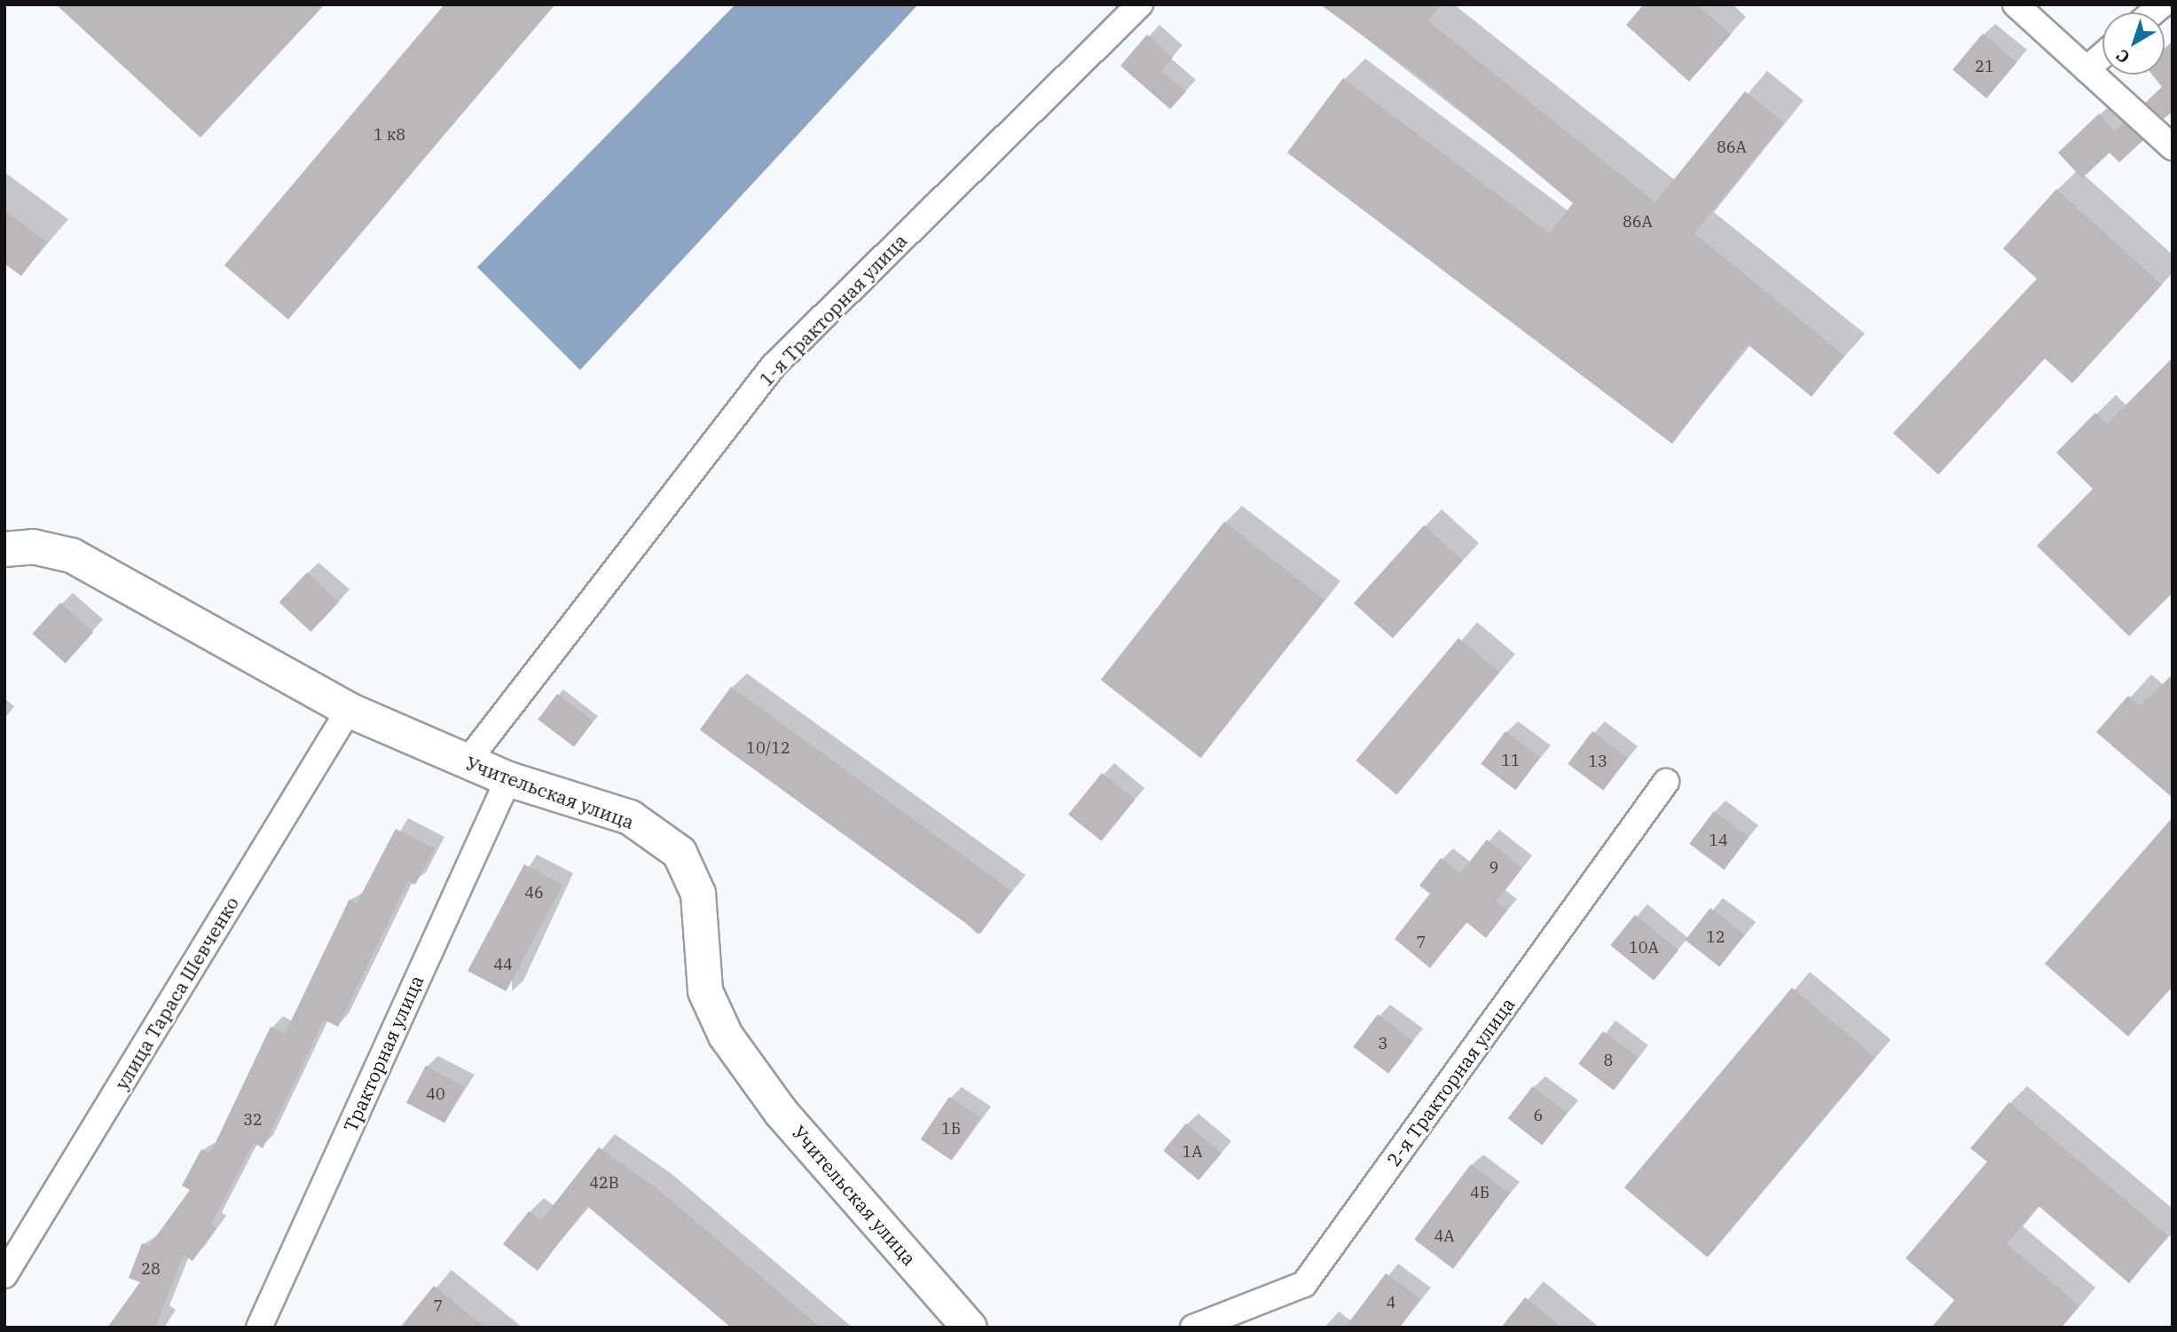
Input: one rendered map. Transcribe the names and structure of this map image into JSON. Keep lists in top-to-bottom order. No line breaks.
{"streets":{"street":["1-я Тракторная улица","Учительская улица","улица Тараса Шевченко","Тракторная улица","2-я Тракторная улица"]},"crossings":[["1-я Тракторная улица","Учительская улица"],["Учительская улица","улица Тараса Шевченко"],["Учительская улица","Тракторная улица"]],"house_numbers":["21","1 к8","86А","86А","10/12","11","13","14","9","46","12","7","10А","44","3","8","40","6","32","1Б","1А","42В","4Б","4А","28","4","7"],"north":"bottom left"}
